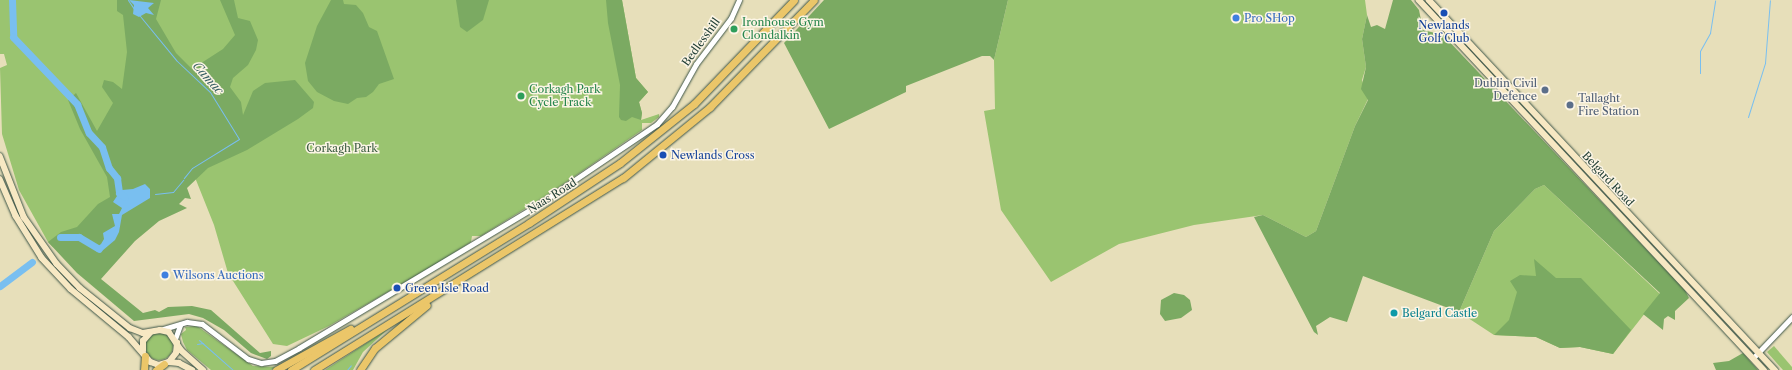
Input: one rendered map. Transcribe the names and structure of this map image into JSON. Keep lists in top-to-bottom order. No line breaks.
{"streets":{"highway":["Naas Road"],"main road":["Belgard Road"],"street":["Bedlesshill"]},"water":["Camac"],"parks":["Corkagh Park"],"places":["Newlands Golf Club","Pro SHop","Ironhouse Gym Clondalkin","Dublin Civil Defence","Corkagh Park Cycle Track","Tallaght Fire Station","Newlands Cross","Wilsons Auctions","Green Isle Road","Belgard Castle"]}
